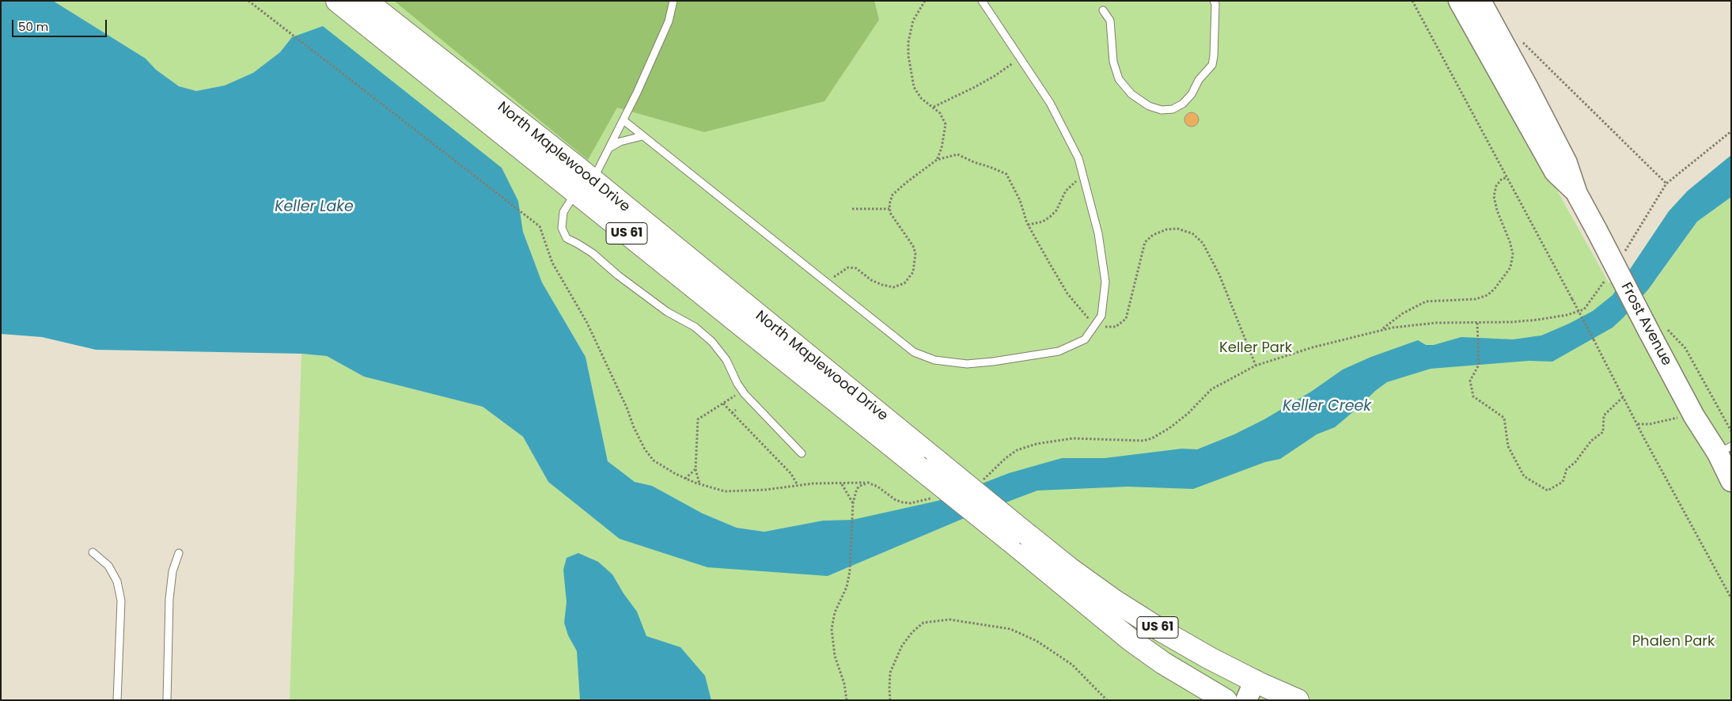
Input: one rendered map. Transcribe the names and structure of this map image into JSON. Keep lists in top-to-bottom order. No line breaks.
{"streets":{"main road":["North Maplewood Drive","US 61"],"street":["Frost Avenue"]},"water":["Keller Lake","Keller Creek"],"parks":["Keller Park","Phalen Park"],"scale_bar":"50 m"}
